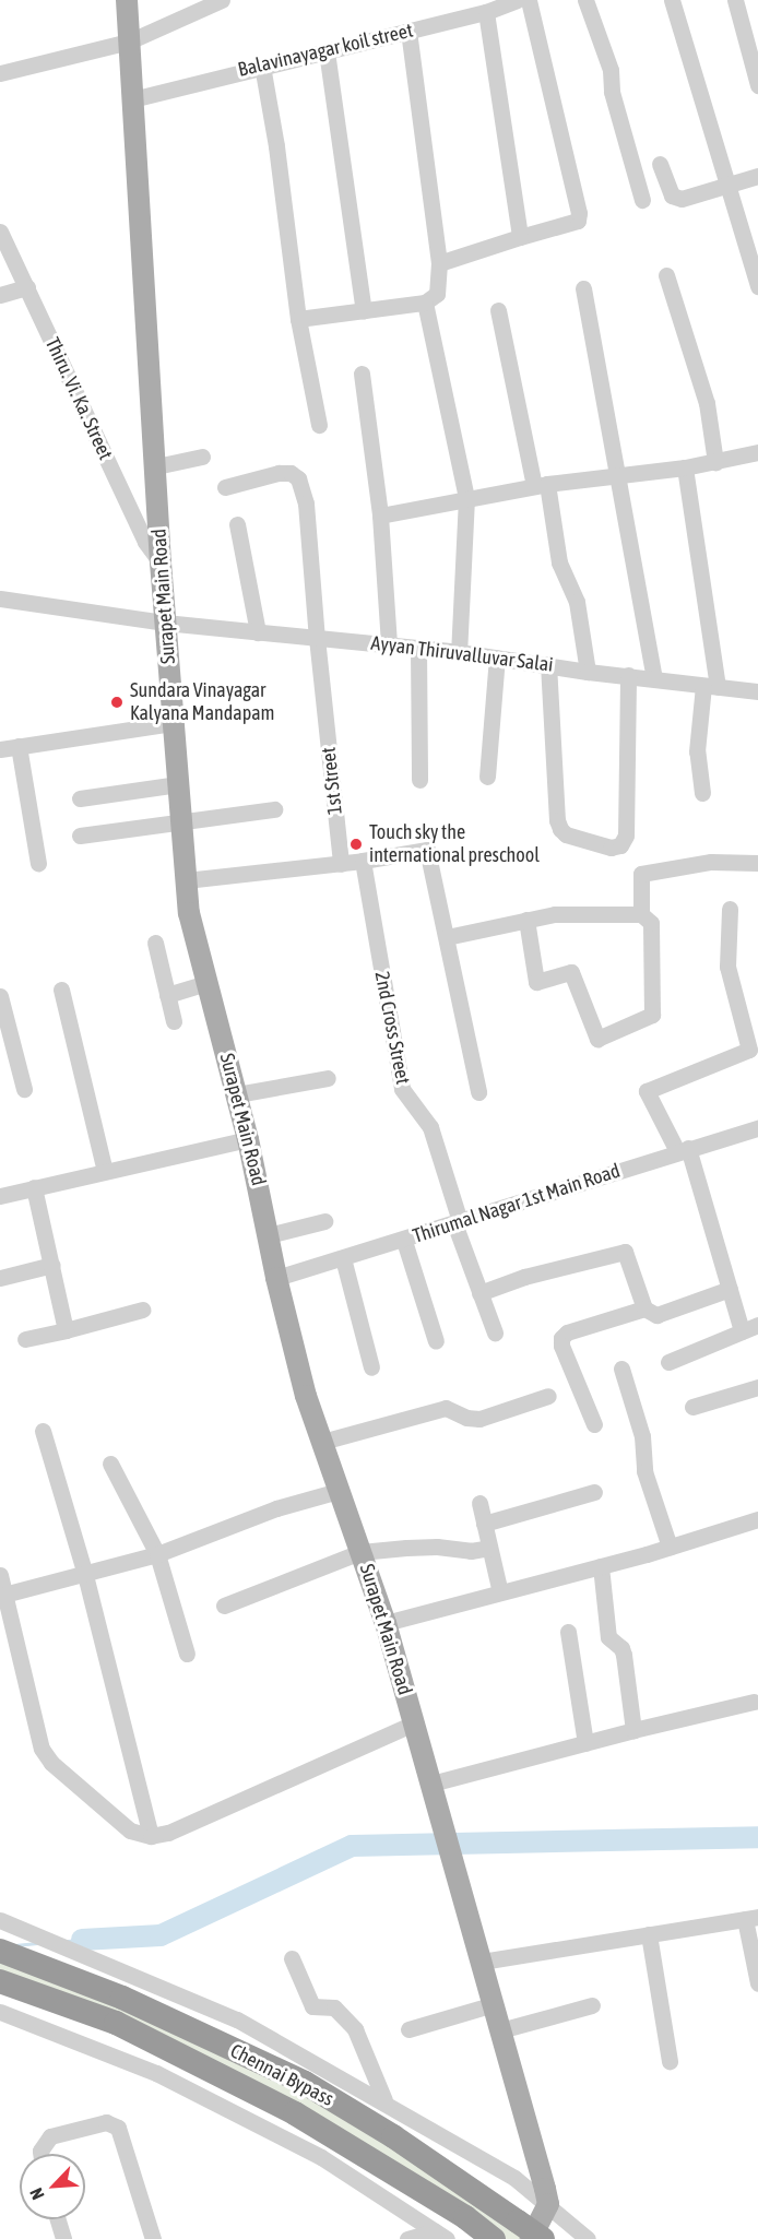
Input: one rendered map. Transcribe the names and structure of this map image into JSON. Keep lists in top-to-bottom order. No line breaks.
{"streets":{"highway":["Chennai Bypass"],"main road":["Surapet Main Road"],"street":["Balavinayagar koil street","Thiru. Vi. Ka. Street","Ayyan Thiruvalluvar Salai","1st Street","2nd Cross Street","Thirumal Nagar 1st Main Road"]},"crossings":[["Balavinayagar koil street","Surapet Main Road"],["Thiru. Vi. Ka. Street","Surapet Main Road"],["Surapet Main Road","Ayyan Thiruvalluvar Salai"],["Surapet Main Road","Thirumal Nagar 1st Main Road"],["Ayyan Thiruvalluvar Salai","1st Street"],["2nd Cross Street","Thirumal Nagar 1st Main Road"]],"places":["Sundara Vinayagar Kalyana Mandapam","Touch sky the international preschool"],"north":"bottom left"}
